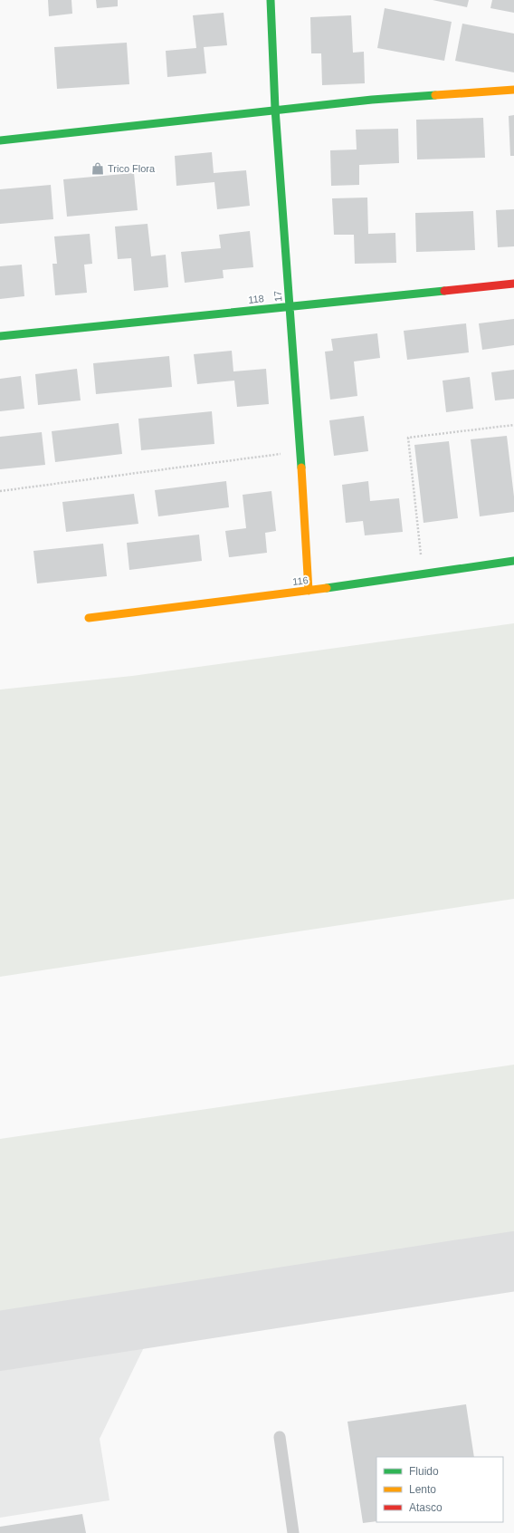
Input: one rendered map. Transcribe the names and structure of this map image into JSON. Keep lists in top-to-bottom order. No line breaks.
{"streets":{"street":["17","118","116"]},"crossings":[["17","118"],["17","116"]],"places":{"shop":["Trico Flora"]},"legend":["Fluido","Lento","Atasco"]}
